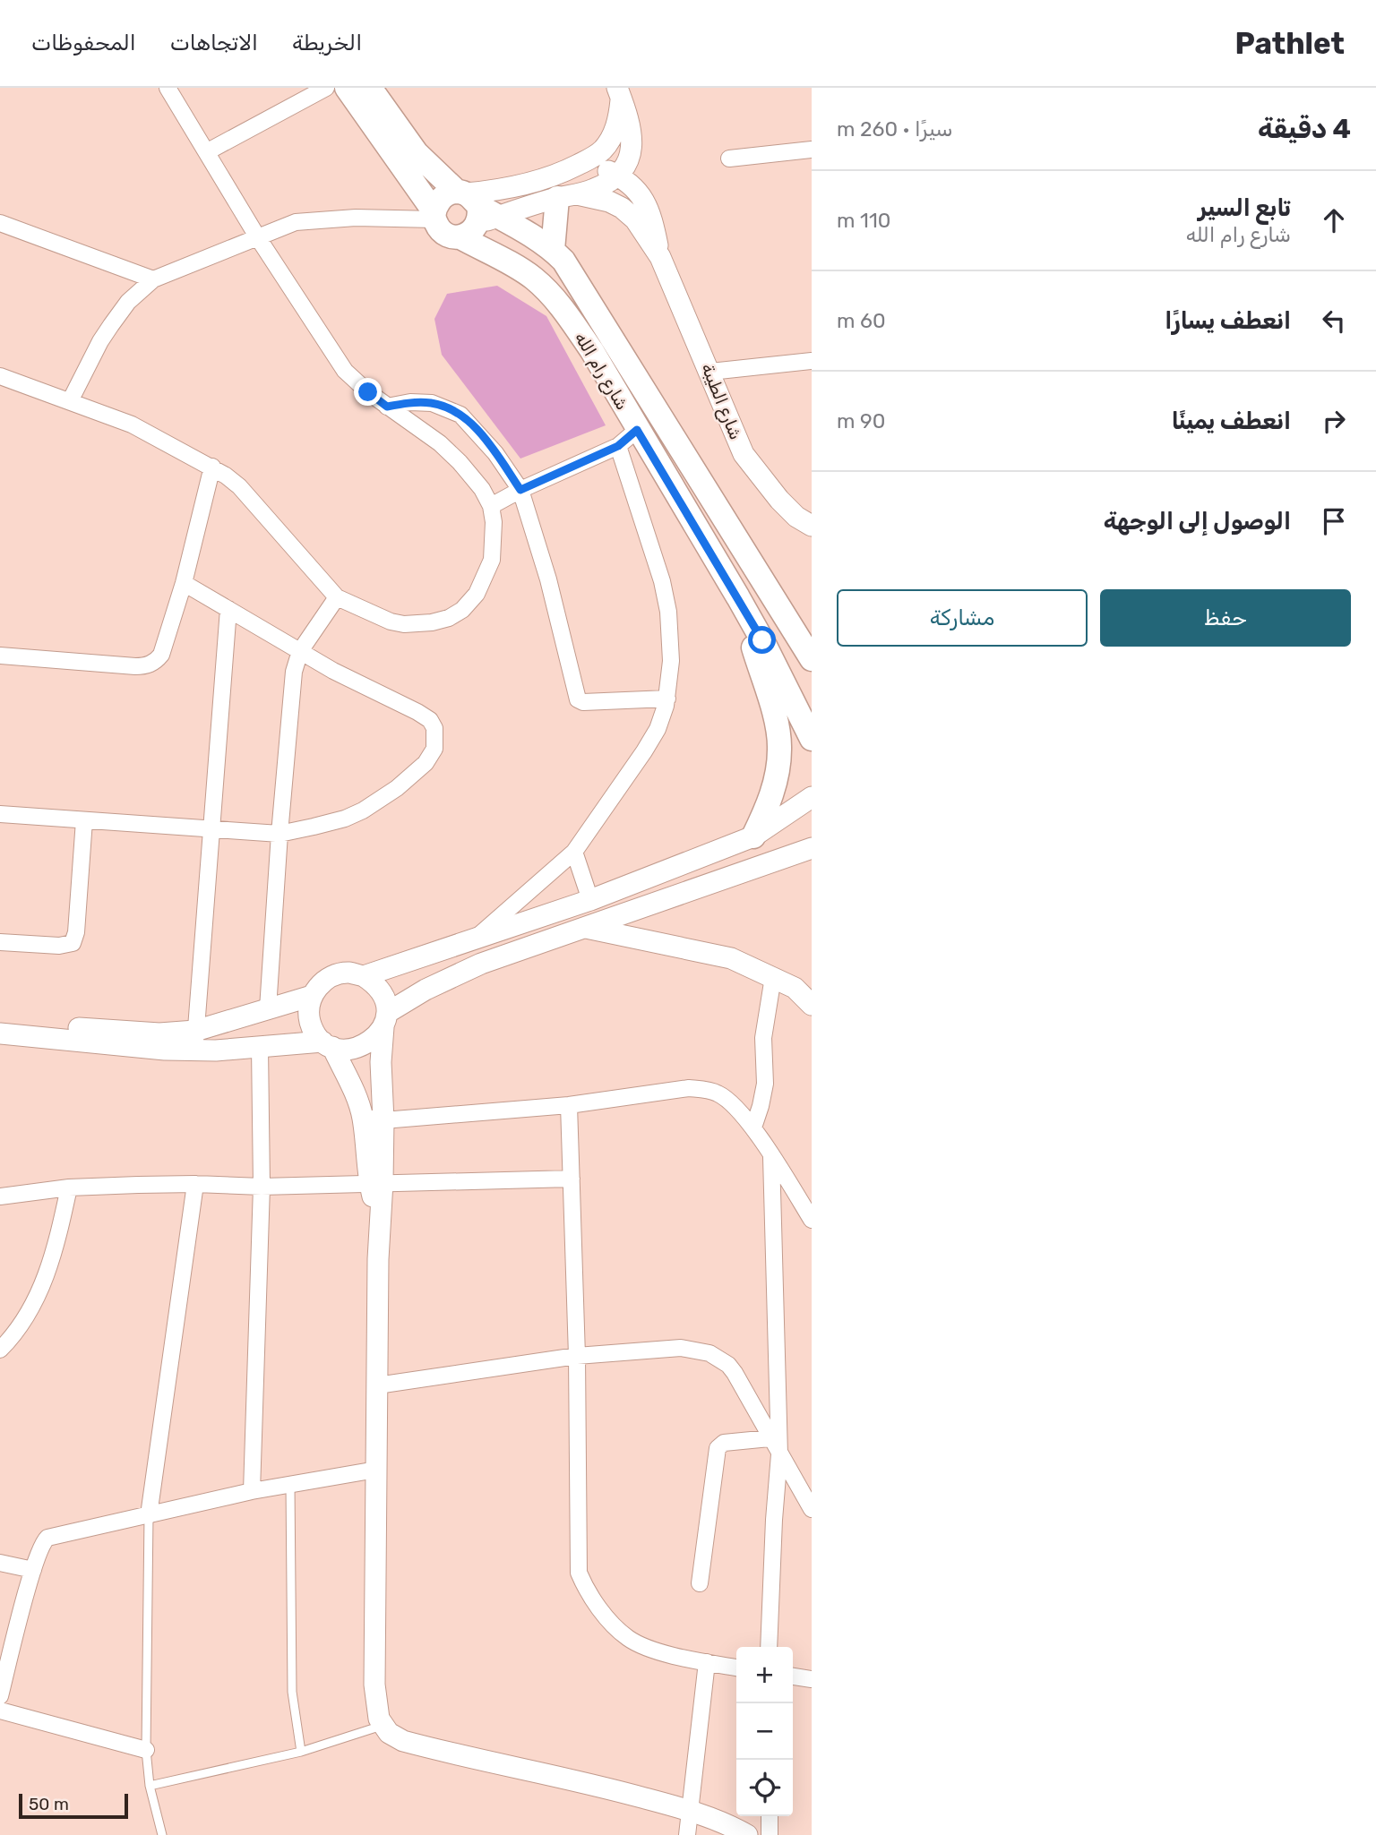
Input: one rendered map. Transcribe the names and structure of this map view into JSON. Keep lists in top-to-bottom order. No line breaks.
{"streets":{"main road":["شارع رام الله"],"street":["شارع الطيبة"]},"scale_bar":"50 m","page":{"header":"Pathlet","nav":["الخريطة","الاتجاهات","المحفوظات"],"heading":["4 دقيقة","سيرًا · 260 m"],"list":[["تابع السير","شارع رام الله","110 m"],["انعطف يسارًا","60 m"],["انعطف يمينًا","90 m"],"الوصول إلى الوجهة"],"buttons":["حفظ","مشاركة"],"map_buttons":["+","−"],"scale":"50 m"}}
